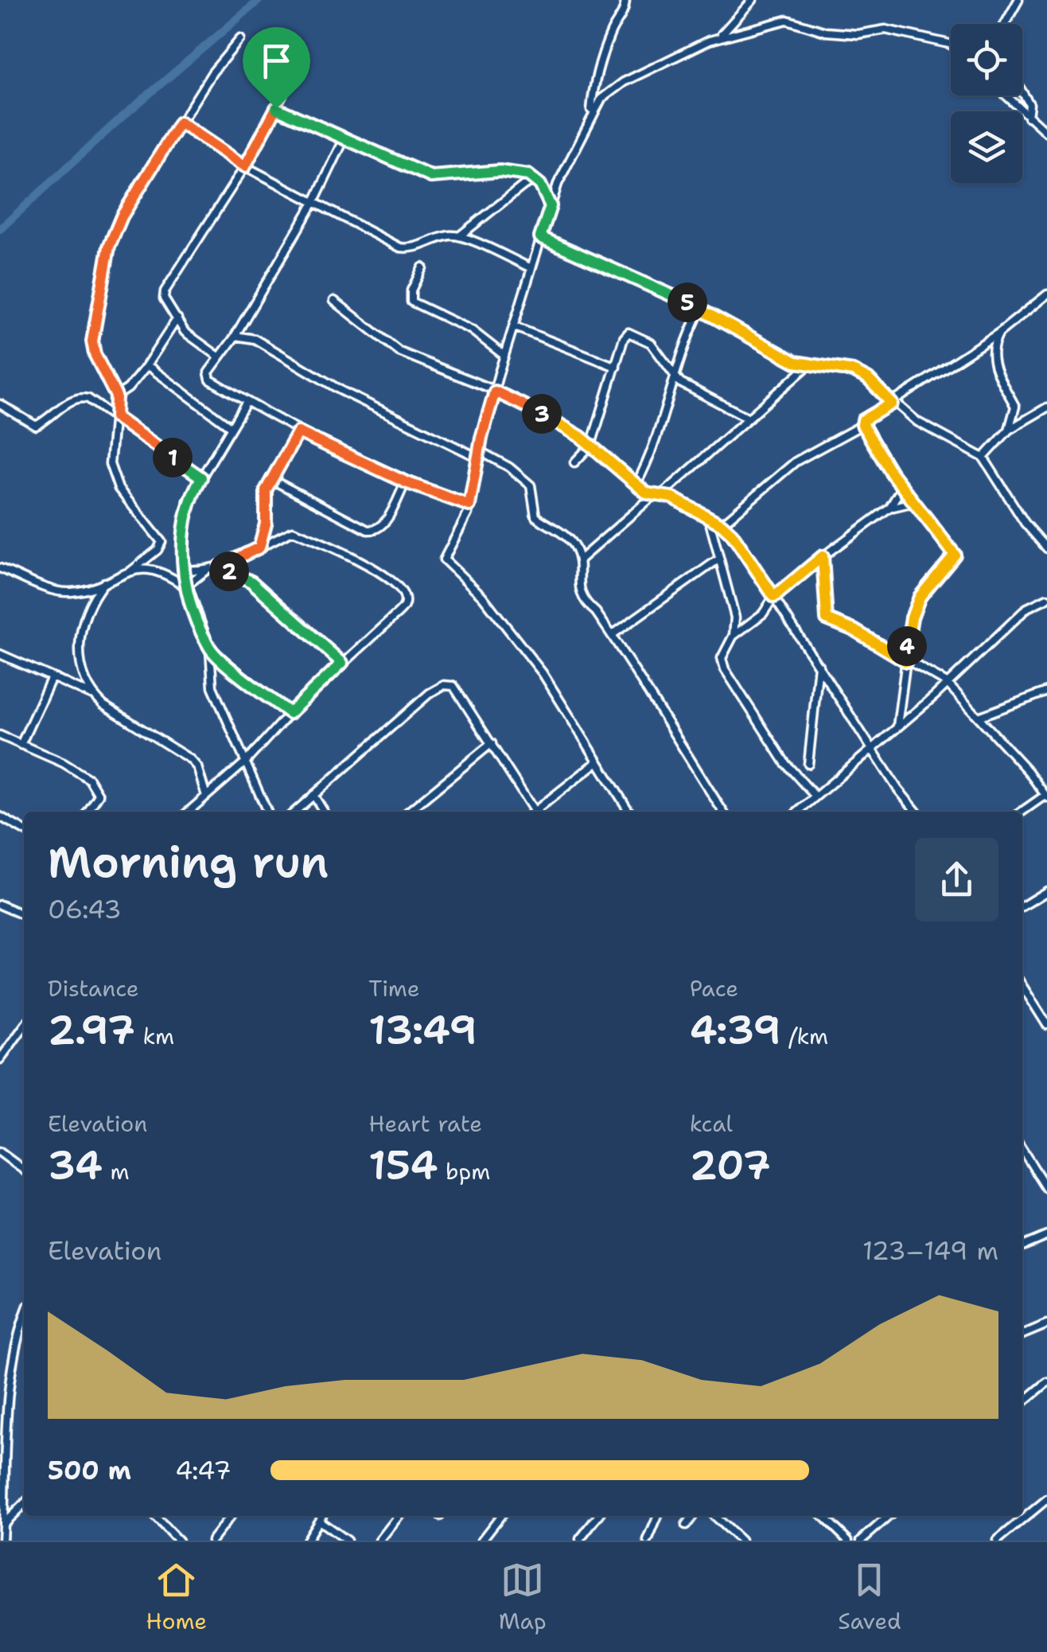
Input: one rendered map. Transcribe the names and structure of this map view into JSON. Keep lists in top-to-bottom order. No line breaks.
{"page":{"pins":["5","3","1","2","4"],"heading":["Morning run","06:43"],"stats":[["Distance","2.97 km"],["Time","13:49"],["Pace","4:39 /km"],["Elevation","34 m"],["Heart rate","154 bpm"],["kcal","207"]],"chart":["Elevation","123–149 m"],"list":[{"name":"500 m","note":"4:47"}],"tabs":["Home","Map","Saved"]}}
